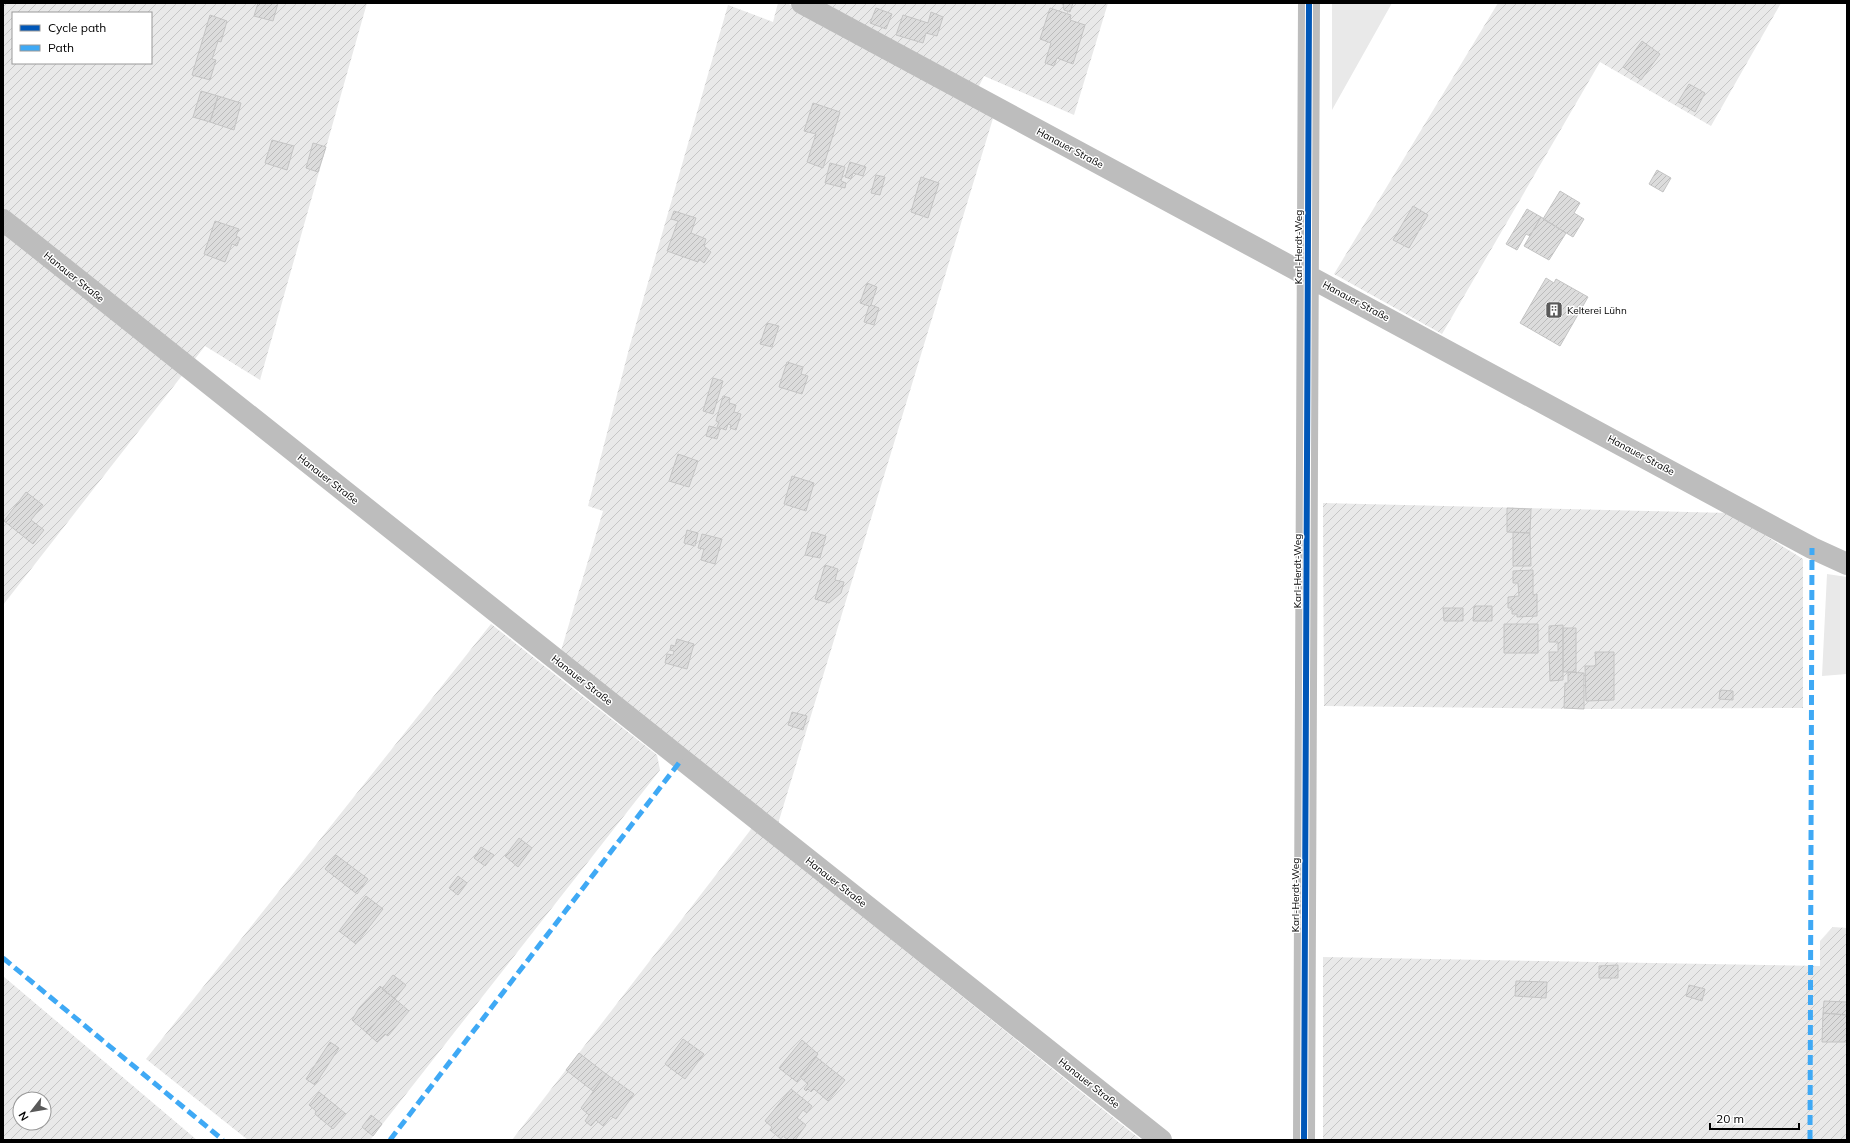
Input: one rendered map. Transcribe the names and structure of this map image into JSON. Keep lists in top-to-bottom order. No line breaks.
{"streets":{"street":["Hanauer Straße","Karl-Herdt-Weg"]},"crossings":[["Hanauer Straße","Karl-Herdt-Weg"]],"places":{"building":["Kelterei Lühn"]},"legend":["Cycle path","Path"],"scale_bar":"20 m","north":"bottom left"}
